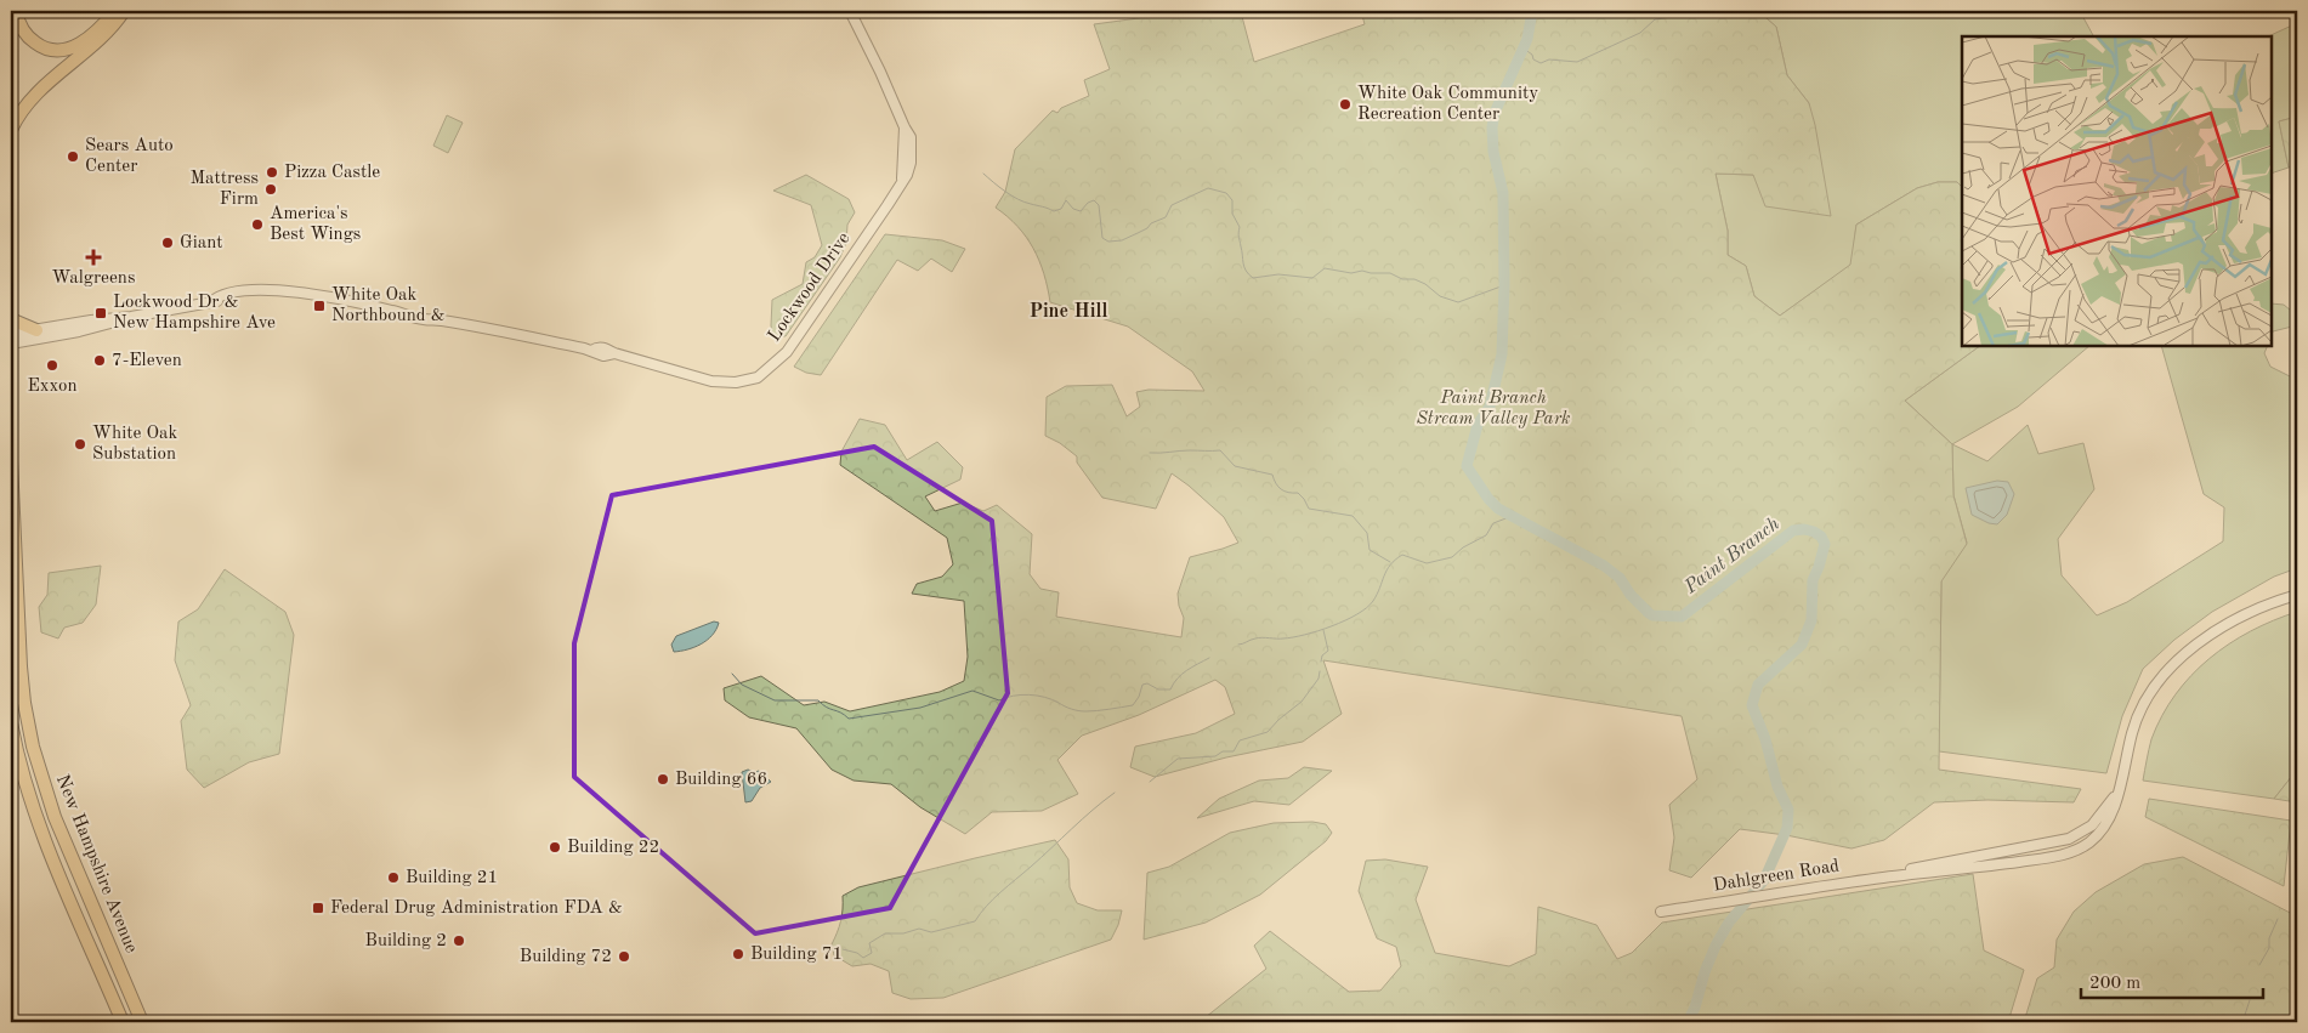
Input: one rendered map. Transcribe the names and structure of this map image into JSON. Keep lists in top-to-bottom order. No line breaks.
{"streets":{"main road":["New Hampshire Avenue"],"street":["Lockwood Drive","Dahlgreen Road"]},"districts":["Pine Hill"],"water":["Paint Branch"],"parks":["Paint Branch Stream Valley Park"],"places":{"other":["White Oak Community Recreation Center","Sears Auto Center","Pizza Castle","Mattress Firm","America's Best Wings","Giant","7-Eleven","Exxon","White Oak Substation","Building 66","Building 22","Building 21","Building 2","Building 71","Building 72"],"health":["Walgreens"],"transit":["White Oak Northbound &","Lockwood Dr & New Hampshire Ave","Federal Drug Administration FDA &"]},"scale_bar":"200 m"}
